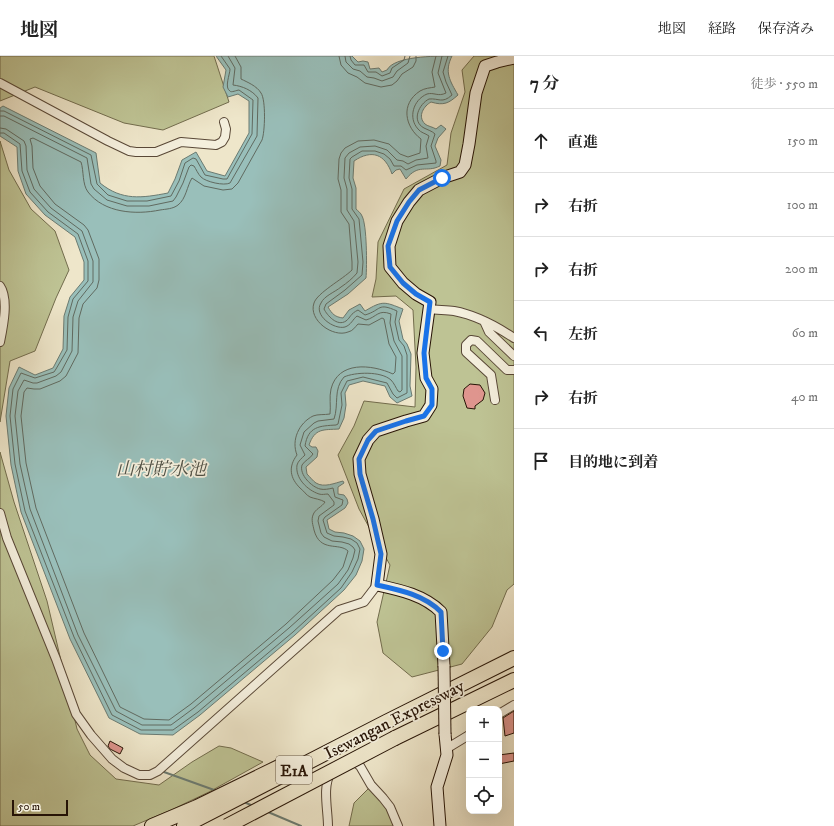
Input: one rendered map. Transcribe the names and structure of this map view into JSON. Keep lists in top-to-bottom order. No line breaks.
{"streets":{"highway":["Isewangan Expressway","E1A"]},"crossings":[["Isewangan Expressway","E1A"]],"water":["山村貯水池"],"scale_bar":"50 m","page":{"header":"地図","nav":["地図","経路","保存済み"],"heading":["7 分","徒歩 · 550 m"],"list":[["直進","150 m"],["右折","100 m"],["右折","200 m"],["左折","60 m"],["右折","40 m"],"目的地に到着"],"map_buttons":["+","−"],"scale":"50 m"}}
